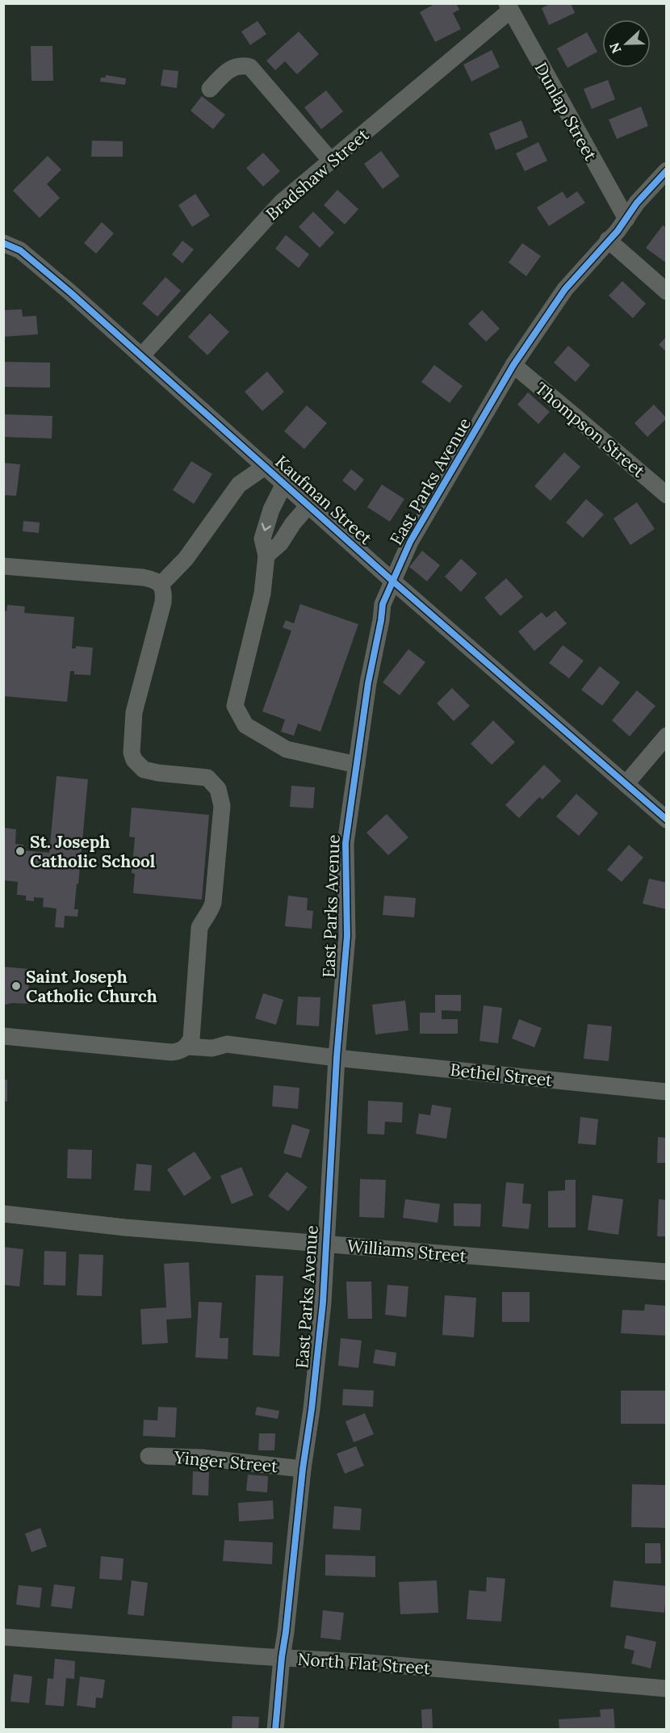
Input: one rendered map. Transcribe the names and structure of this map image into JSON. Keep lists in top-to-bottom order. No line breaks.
{"streets":{"street":["Dunlap Street","Bradshaw Street","Thompson Street","East Parks Avenue","Kaufman Street","Bethel Street","Williams Street","Yinger Street","North Flat Street"]},"crossings":[["Dunlap Street","Bradshaw Street"],["Dunlap Street","East Parks Avenue"],["Bradshaw Street","Kaufman Street"],["Thompson Street","East Parks Avenue"],["East Parks Avenue","Kaufman Street"],["East Parks Avenue","Bethel Street"],["East Parks Avenue","Williams Street"],["East Parks Avenue","Yinger Street"],["East Parks Avenue","North Flat Street"]],"places":["St. Joseph Catholic School","Saint Joseph Catholic Church"],"north":"left"}
